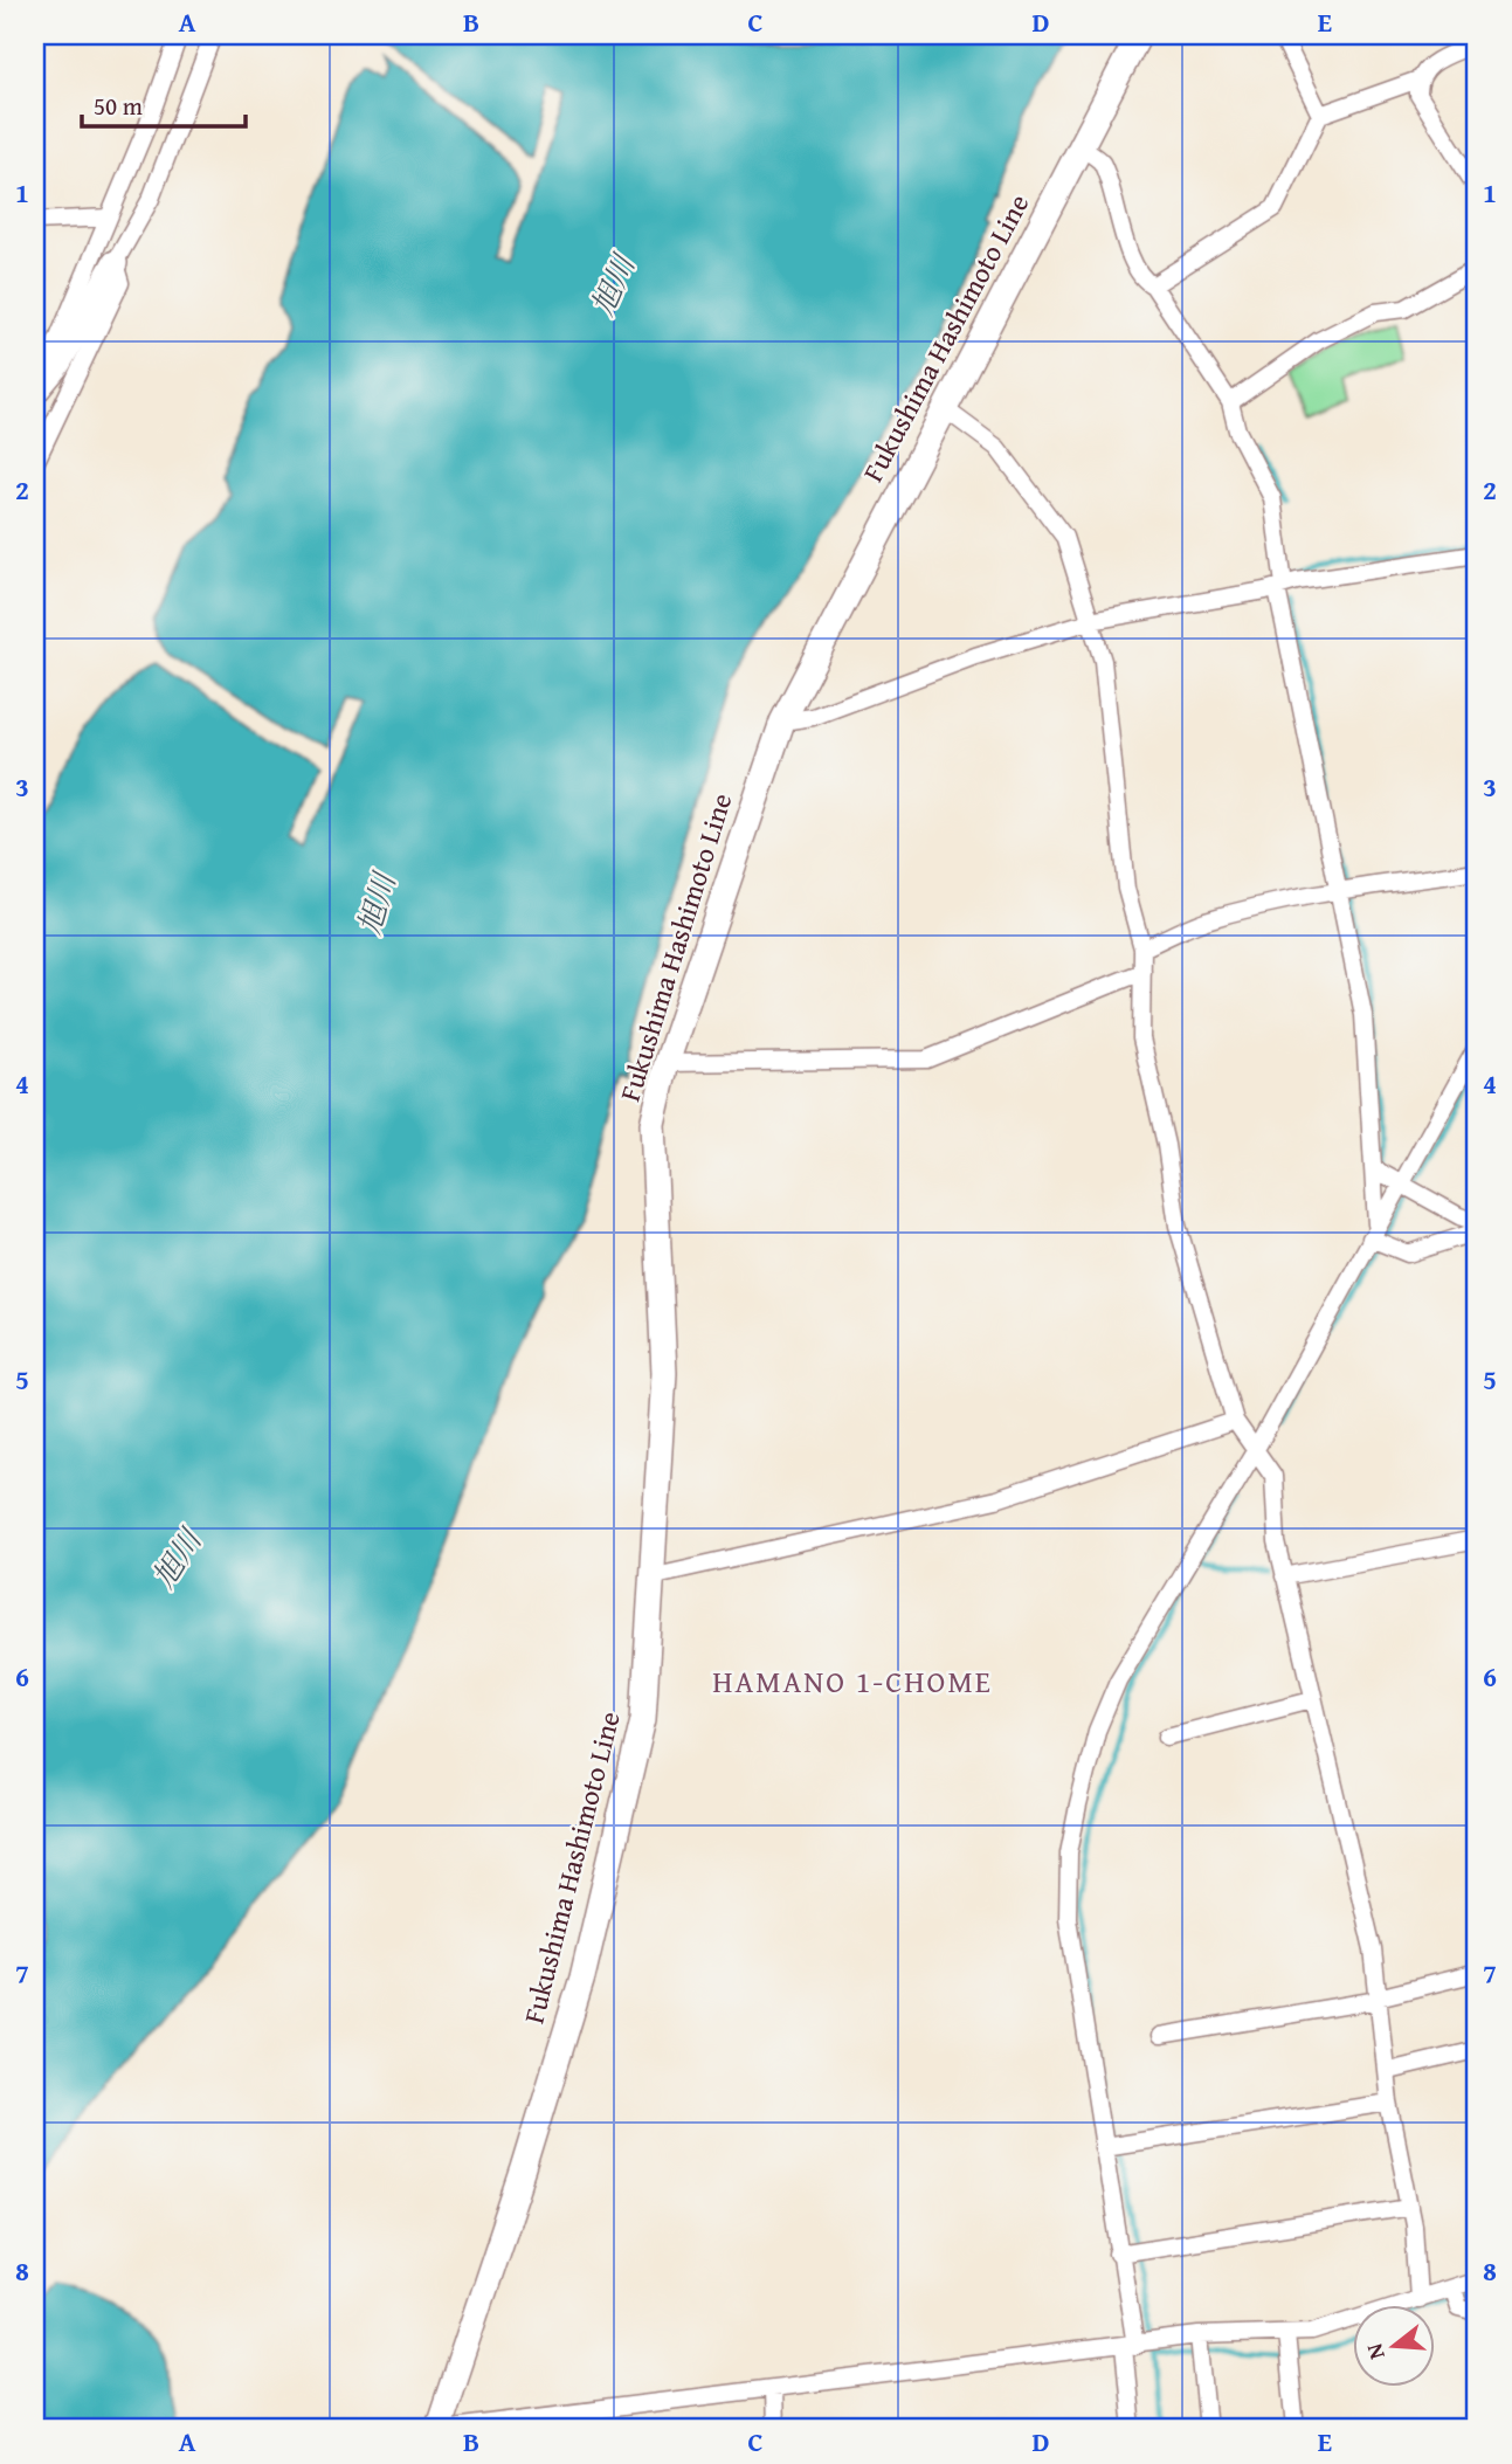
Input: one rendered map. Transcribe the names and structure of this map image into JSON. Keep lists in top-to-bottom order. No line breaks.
{"streets":{"main road":["Fukushima Hashimoto Line"]},"districts":["HAMANO 1-CHOME"],"water":["旭川"],"scale_bar":"50 m","north":"left","grid":{"columns":["A","B","C","D","E"],"rows":["1","2","3","4","5","6","7","8"]}}
